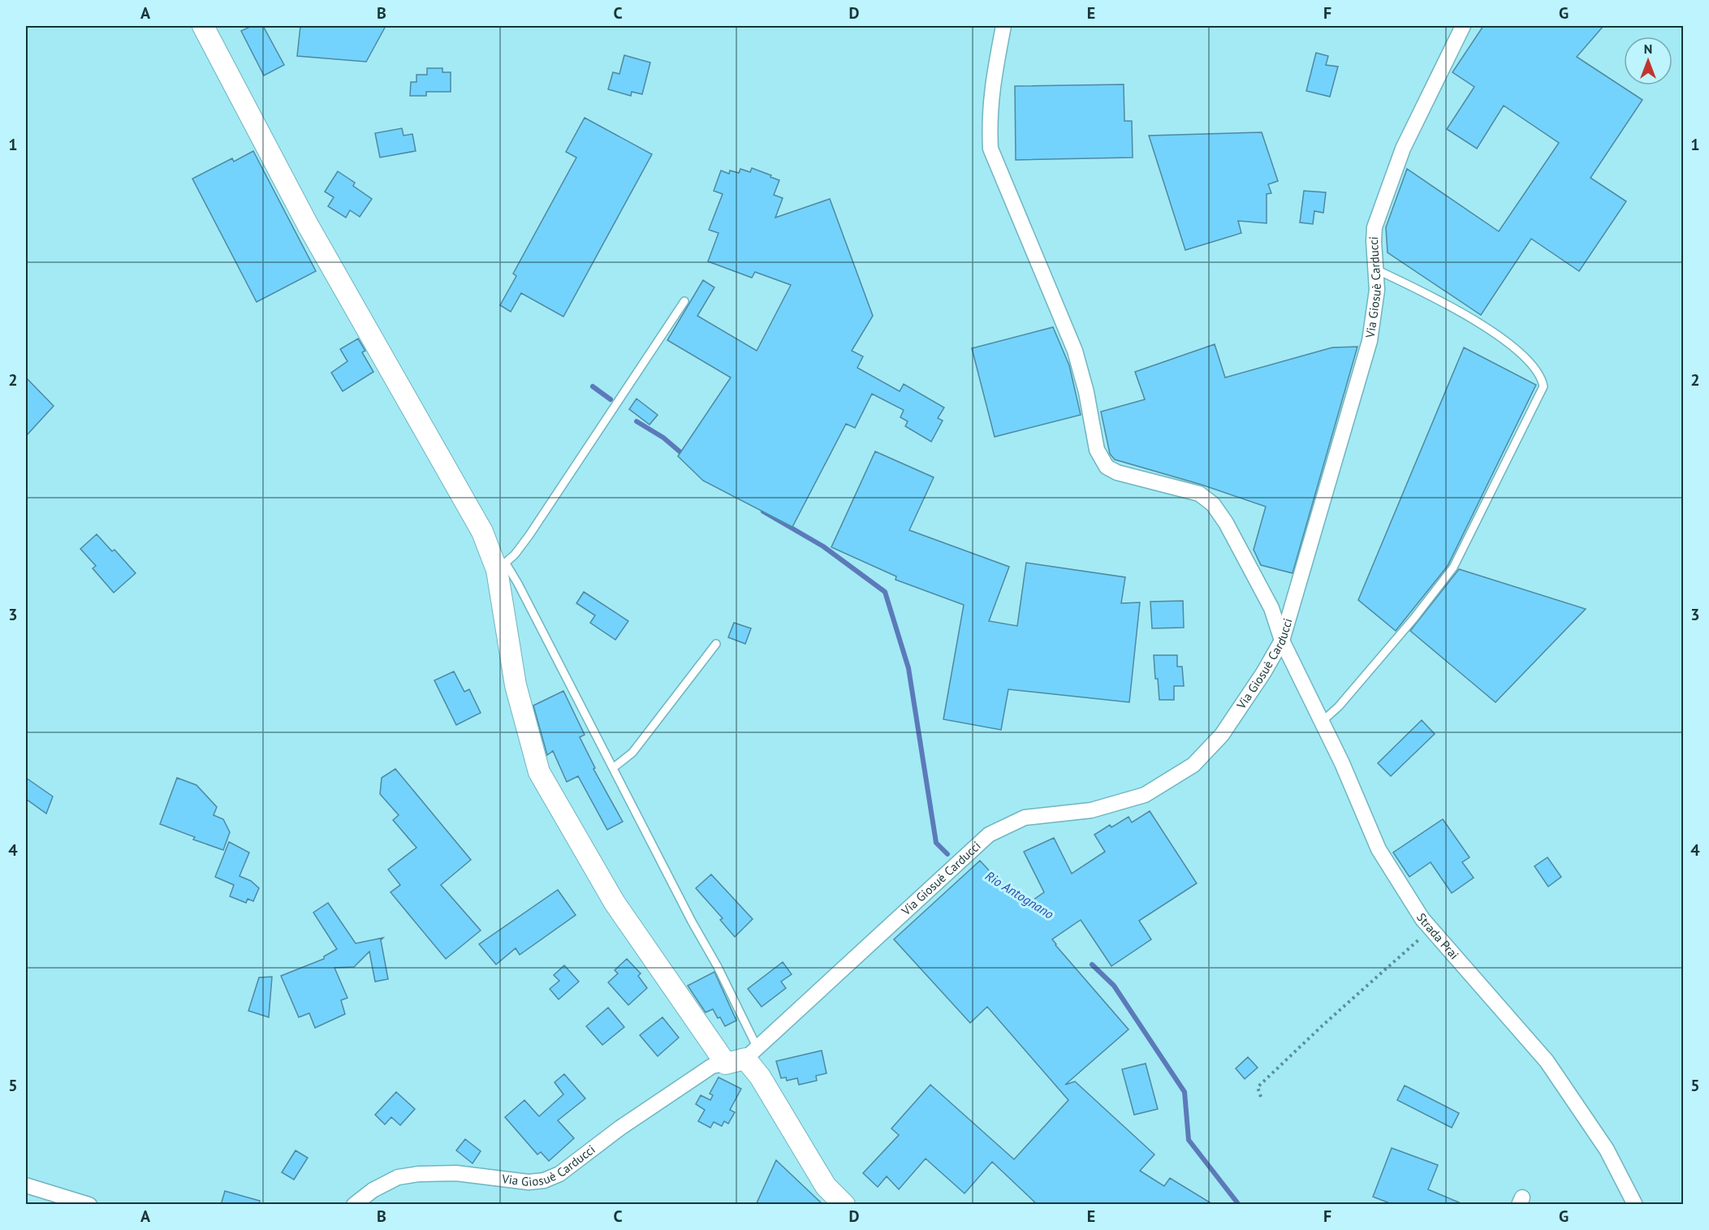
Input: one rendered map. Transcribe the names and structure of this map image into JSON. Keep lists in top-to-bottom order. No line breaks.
{"streets":{"street":["Via Giosuè Carducci","Strada Prai"]},"crossings":[["Via Giosuè Carducci","Strada Prai"]],"water":["Rio Antognano"],"north":"top","grid":{"columns":["A","B","C","D","E","F","G"],"rows":["1","2","3","4","5"]}}
